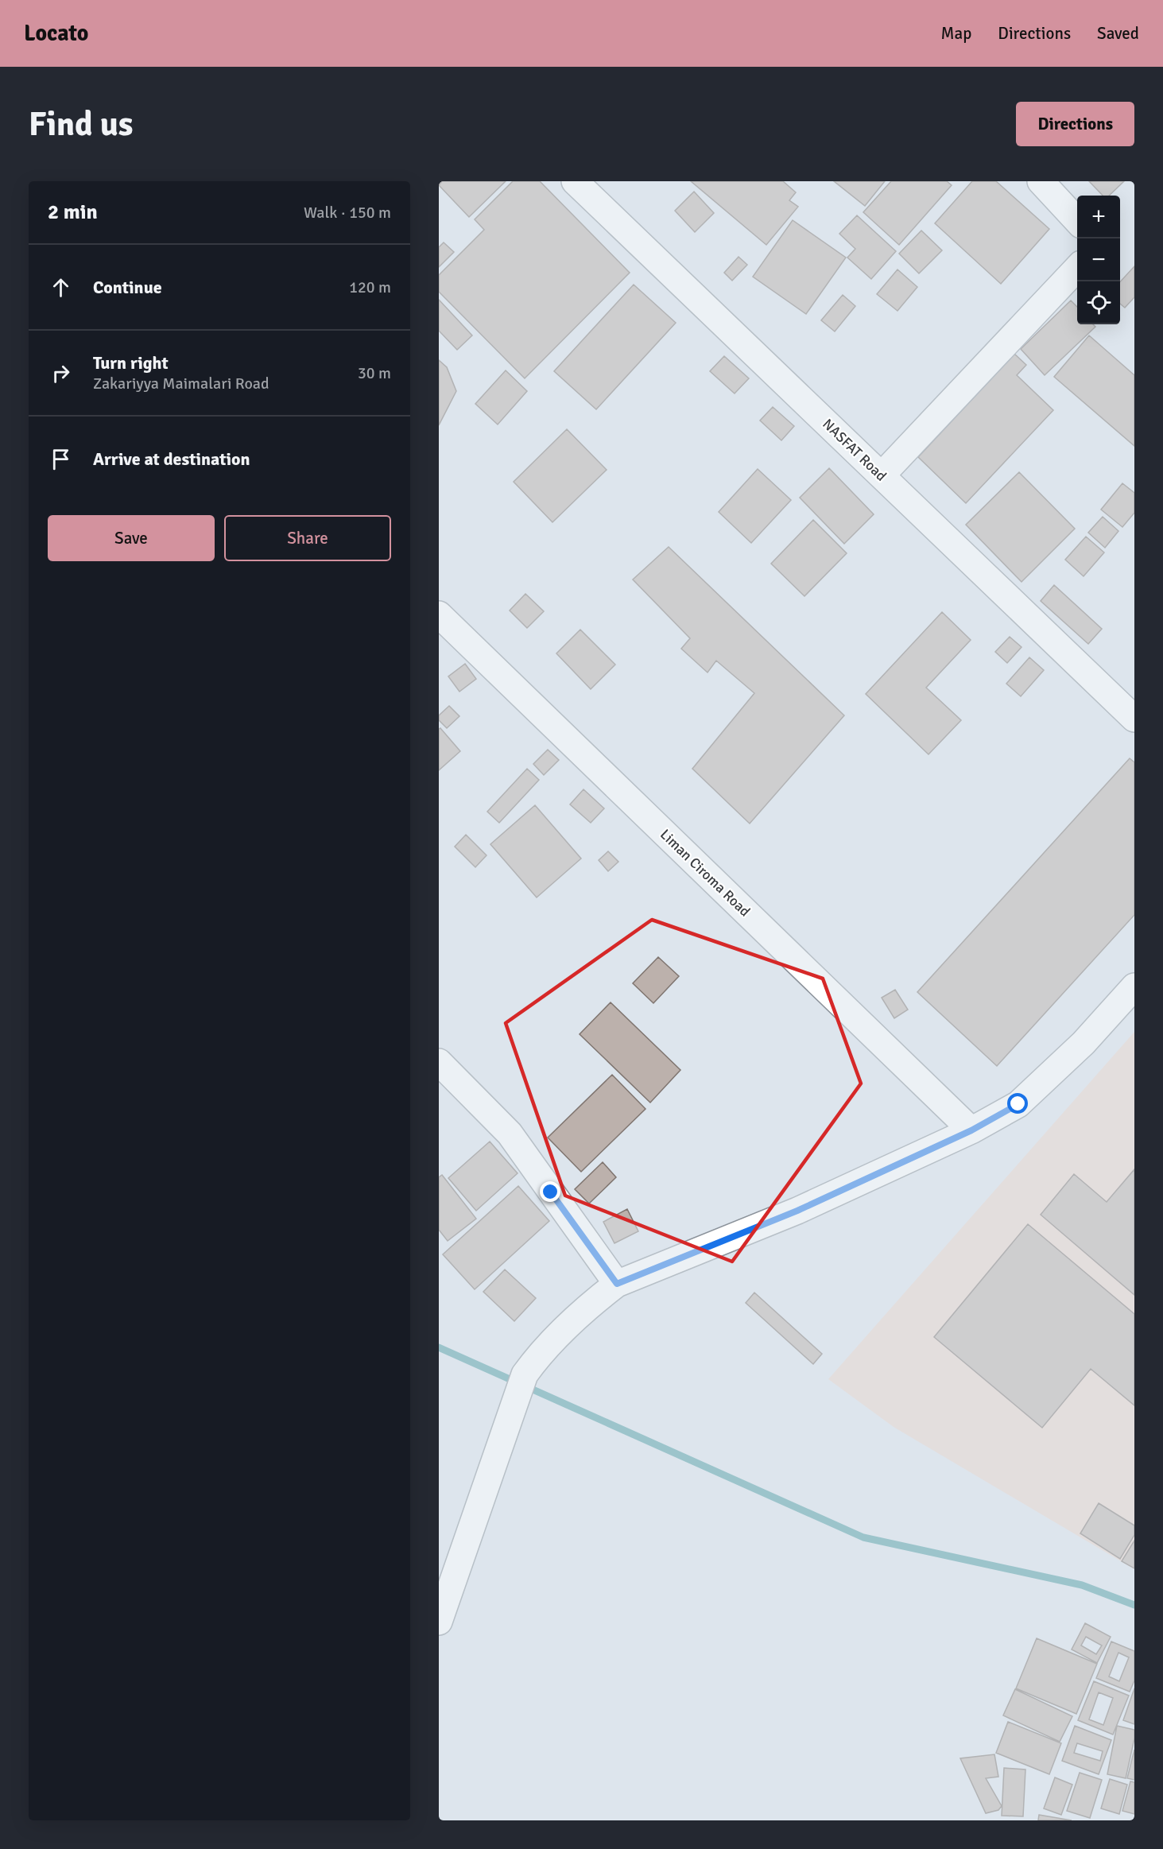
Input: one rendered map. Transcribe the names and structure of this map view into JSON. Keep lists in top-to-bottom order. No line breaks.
{"streets":{"street":["NASFAT Road","Liman Ciroma Road"]},"page":{"header":"Locato","nav":["Map","Directions","Saved"],"buttons":["Directions",["Save","Share"]],"title":"Find us","heading":["2 min","Walk · 150 m"],"map_buttons":["+","−"],"list":[["Continue","120 m"],["Turn right","Zakariyya Maimalari Road","30 m"],"Arrive at destination"]}}
